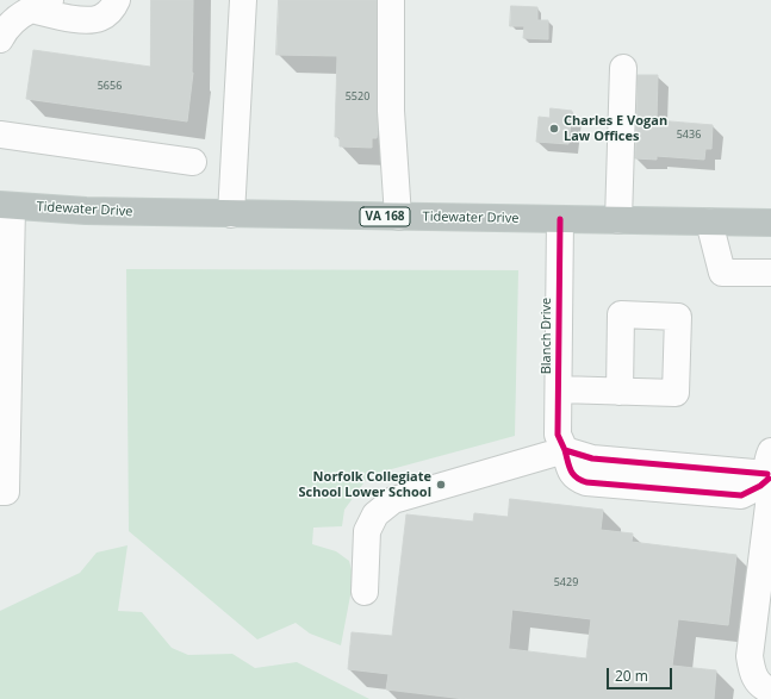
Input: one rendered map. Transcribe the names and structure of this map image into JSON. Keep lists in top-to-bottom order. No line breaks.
{"streets":{"highway":["Tidewater Drive","VA 168"],"street":["Blanch Drive"]},"crossings":[["Tidewater Drive","Blanch Drive"]],"places":["Charles E Vogan Law Offices","Norfolk Collegiate School Lower School"],"house_numbers":["5656","5520","5436","5429"],"scale_bar":"20 m"}
